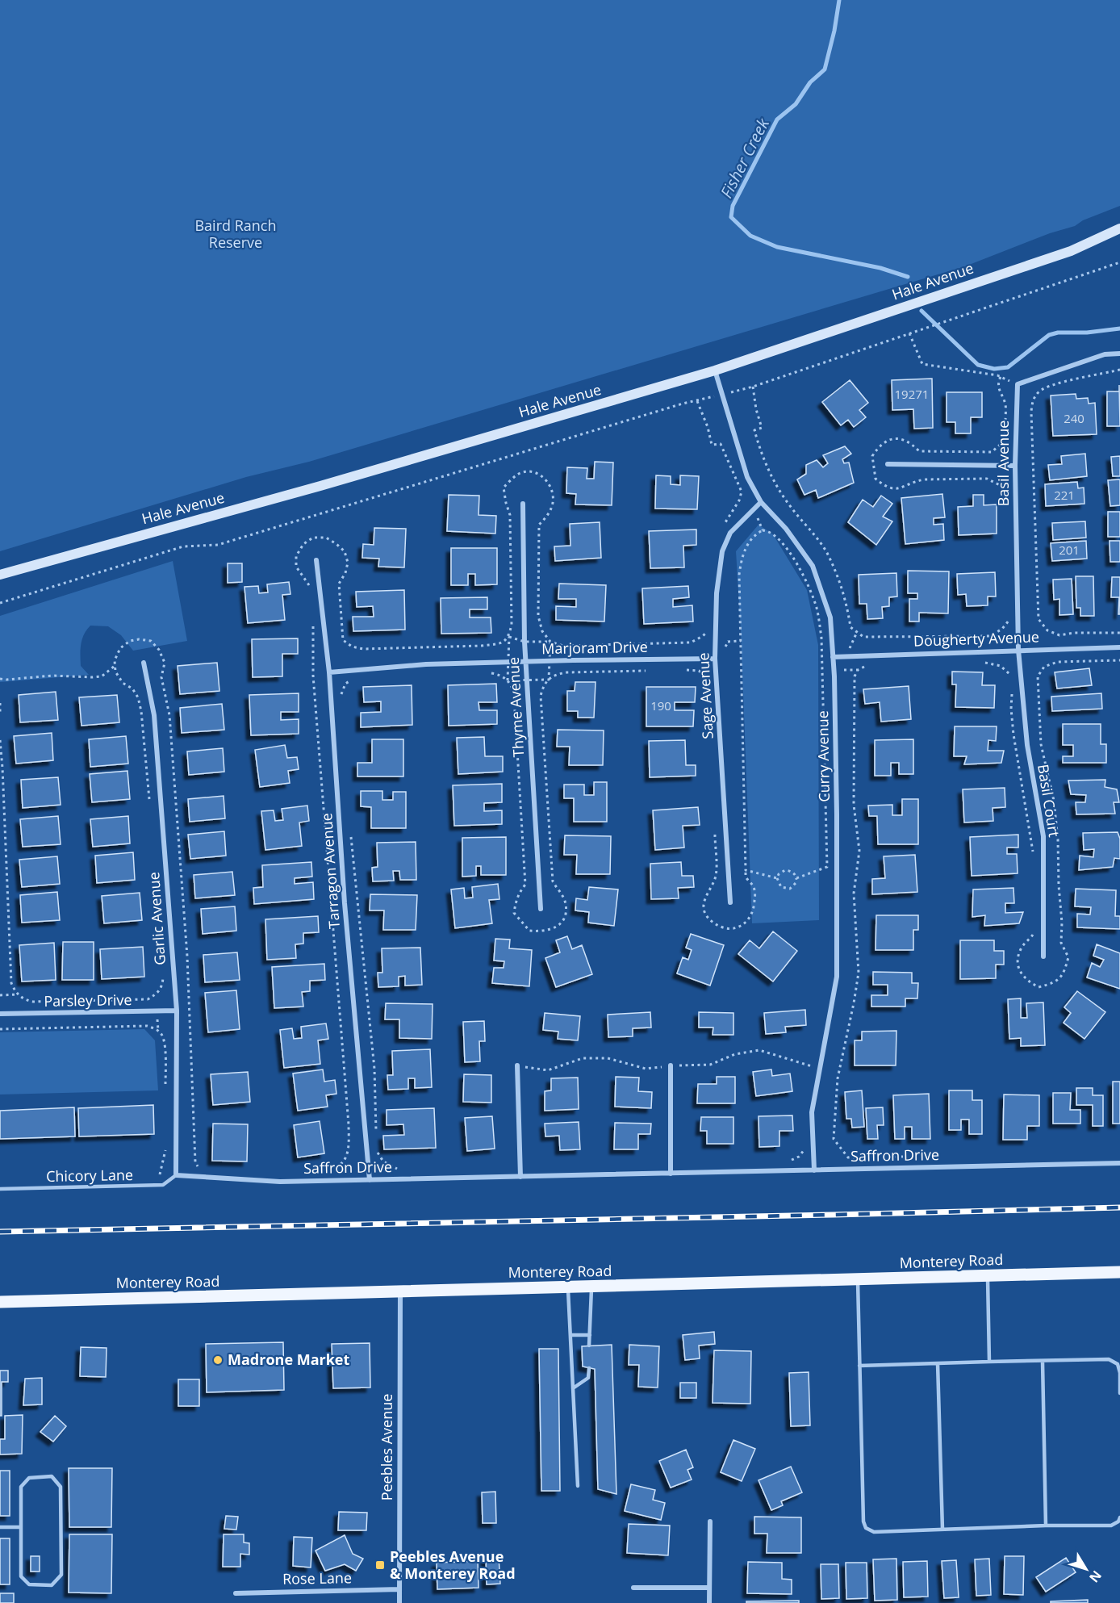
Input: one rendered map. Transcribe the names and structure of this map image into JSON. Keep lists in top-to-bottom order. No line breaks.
{"streets":{"main road":["Hale Avenue","Monterey Road"],"street":["Basil Avenue","Dougherty Avenue","Marjoram Drive","Sage Avenue","Thyme Avenue","Curry Avenue","Basil Court","Tarragon Avenue","Garlic Avenue","Parsley Drive","Saffron Drive","Peebles Avenue","Rose Lane"],"lane":["Chicory Lane"]},"crossings":[["Hale Avenue","Curry Avenue"],["Basil Avenue","Dougherty Avenue"],["Basil Avenue","Basil Court"],["Dougherty Avenue","Curry Avenue"],["Dougherty Avenue","Basil Court"],["Marjoram Drive","Sage Avenue"],["Marjoram Drive","Thyme Avenue"],["Marjoram Drive","Tarragon Avenue"],["Sage Avenue","Curry Avenue"],["Curry Avenue","Saffron Drive"],["Tarragon Avenue","Saffron Drive"],["Garlic Avenue","Parsley Drive"],["Garlic Avenue","Saffron Drive"],["Garlic Avenue","Chicory Lane"],["Saffron Drive","Chicory Lane"],["Monterey Road","Peebles Avenue"],["Peebles Avenue","Rose Lane"]],"water":["Fisher Creek"],"parks":["Baird Ranch Reserve"],"places":{"other":["Madrone Market"],"transit":["Peebles Avenue & Monterey Road"]},"house_numbers":["19271","240","221","201","190"],"north":"bottom right"}
